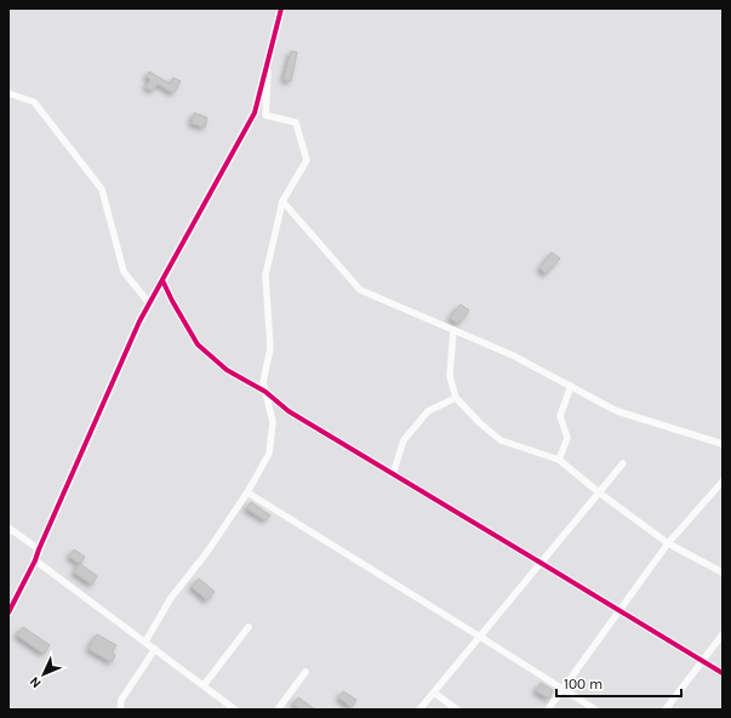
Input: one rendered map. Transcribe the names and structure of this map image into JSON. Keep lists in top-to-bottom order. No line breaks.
{"scale_bar":"100 m","north":"bottom left"}
